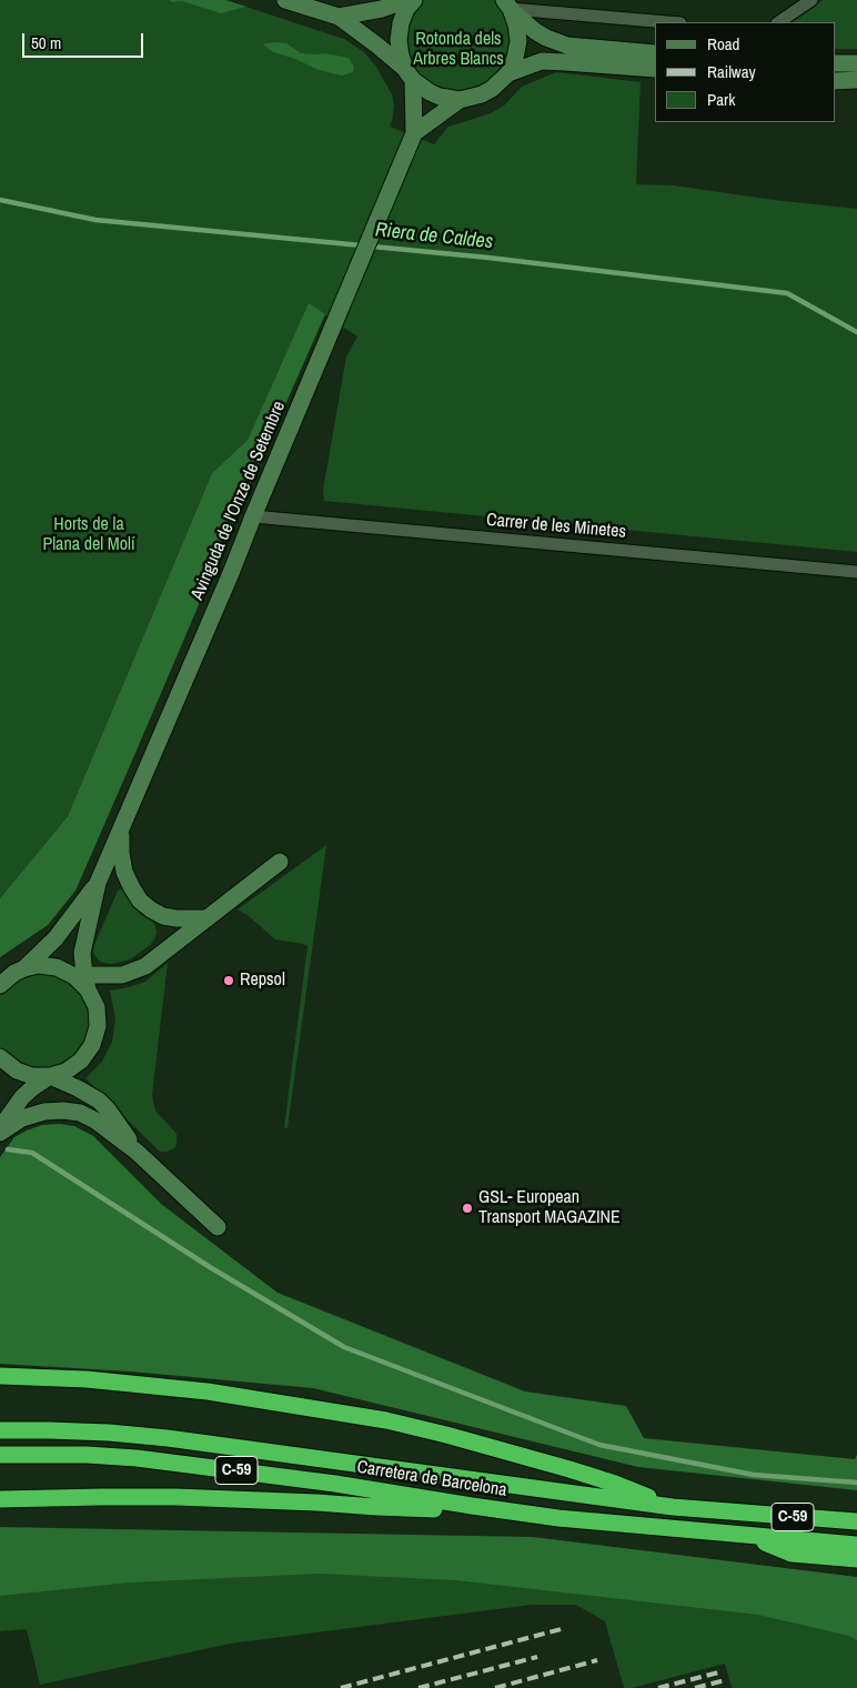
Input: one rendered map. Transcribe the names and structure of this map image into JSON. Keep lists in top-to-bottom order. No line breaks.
{"streets":{"highway":["C-59","Carretera de Barcelona"],"main road":["Avinguda de l'Onze de Setembre"],"street":["Carrer de les Minetes"]},"crossings":[["Avinguda de l'Onze de Setembre","Carrer de les Minetes"]],"water":["Riera de Caldes"],"parks":["Rotonda dels Arbres Blancs","Horts de la Plana del Molí"],"places":["Repsol","GSL- European Transport MAGAZINE"],"legend":["Road","Railway","Park"],"scale_bar":"50 m"}
